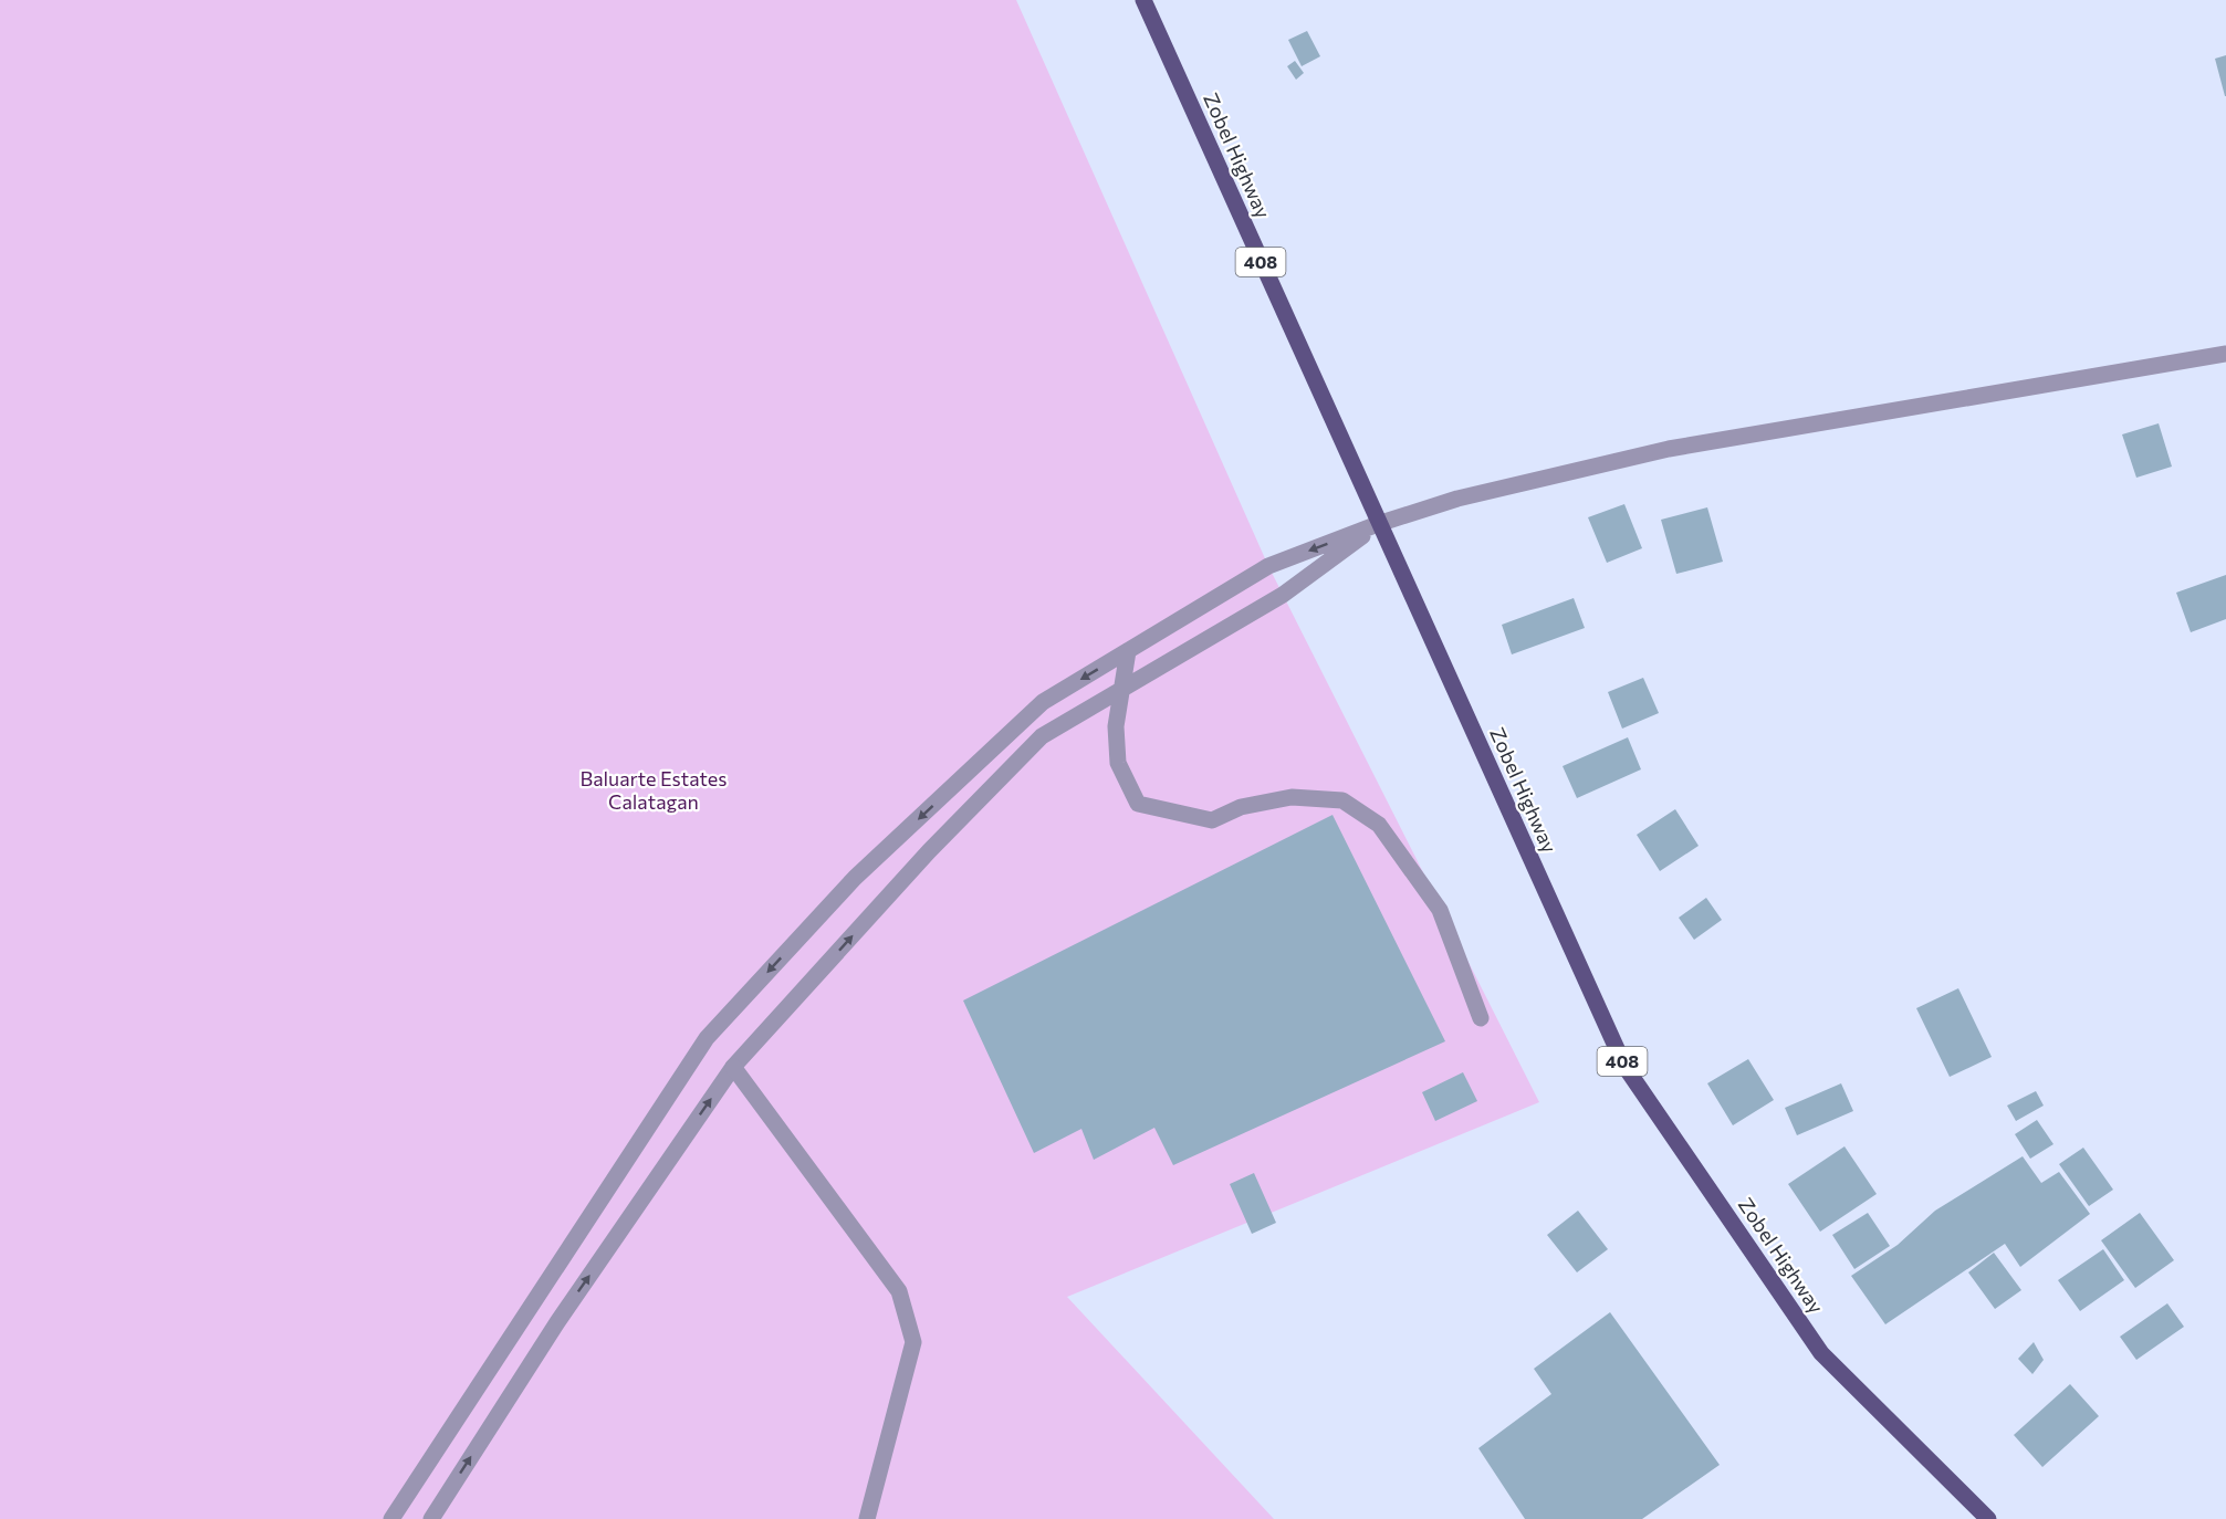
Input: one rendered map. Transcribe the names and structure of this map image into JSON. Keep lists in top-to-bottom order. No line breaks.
{"streets":{"main road":["Zobel Highway","408"]},"parks":["Baluarte Estates Calatagan"]}
